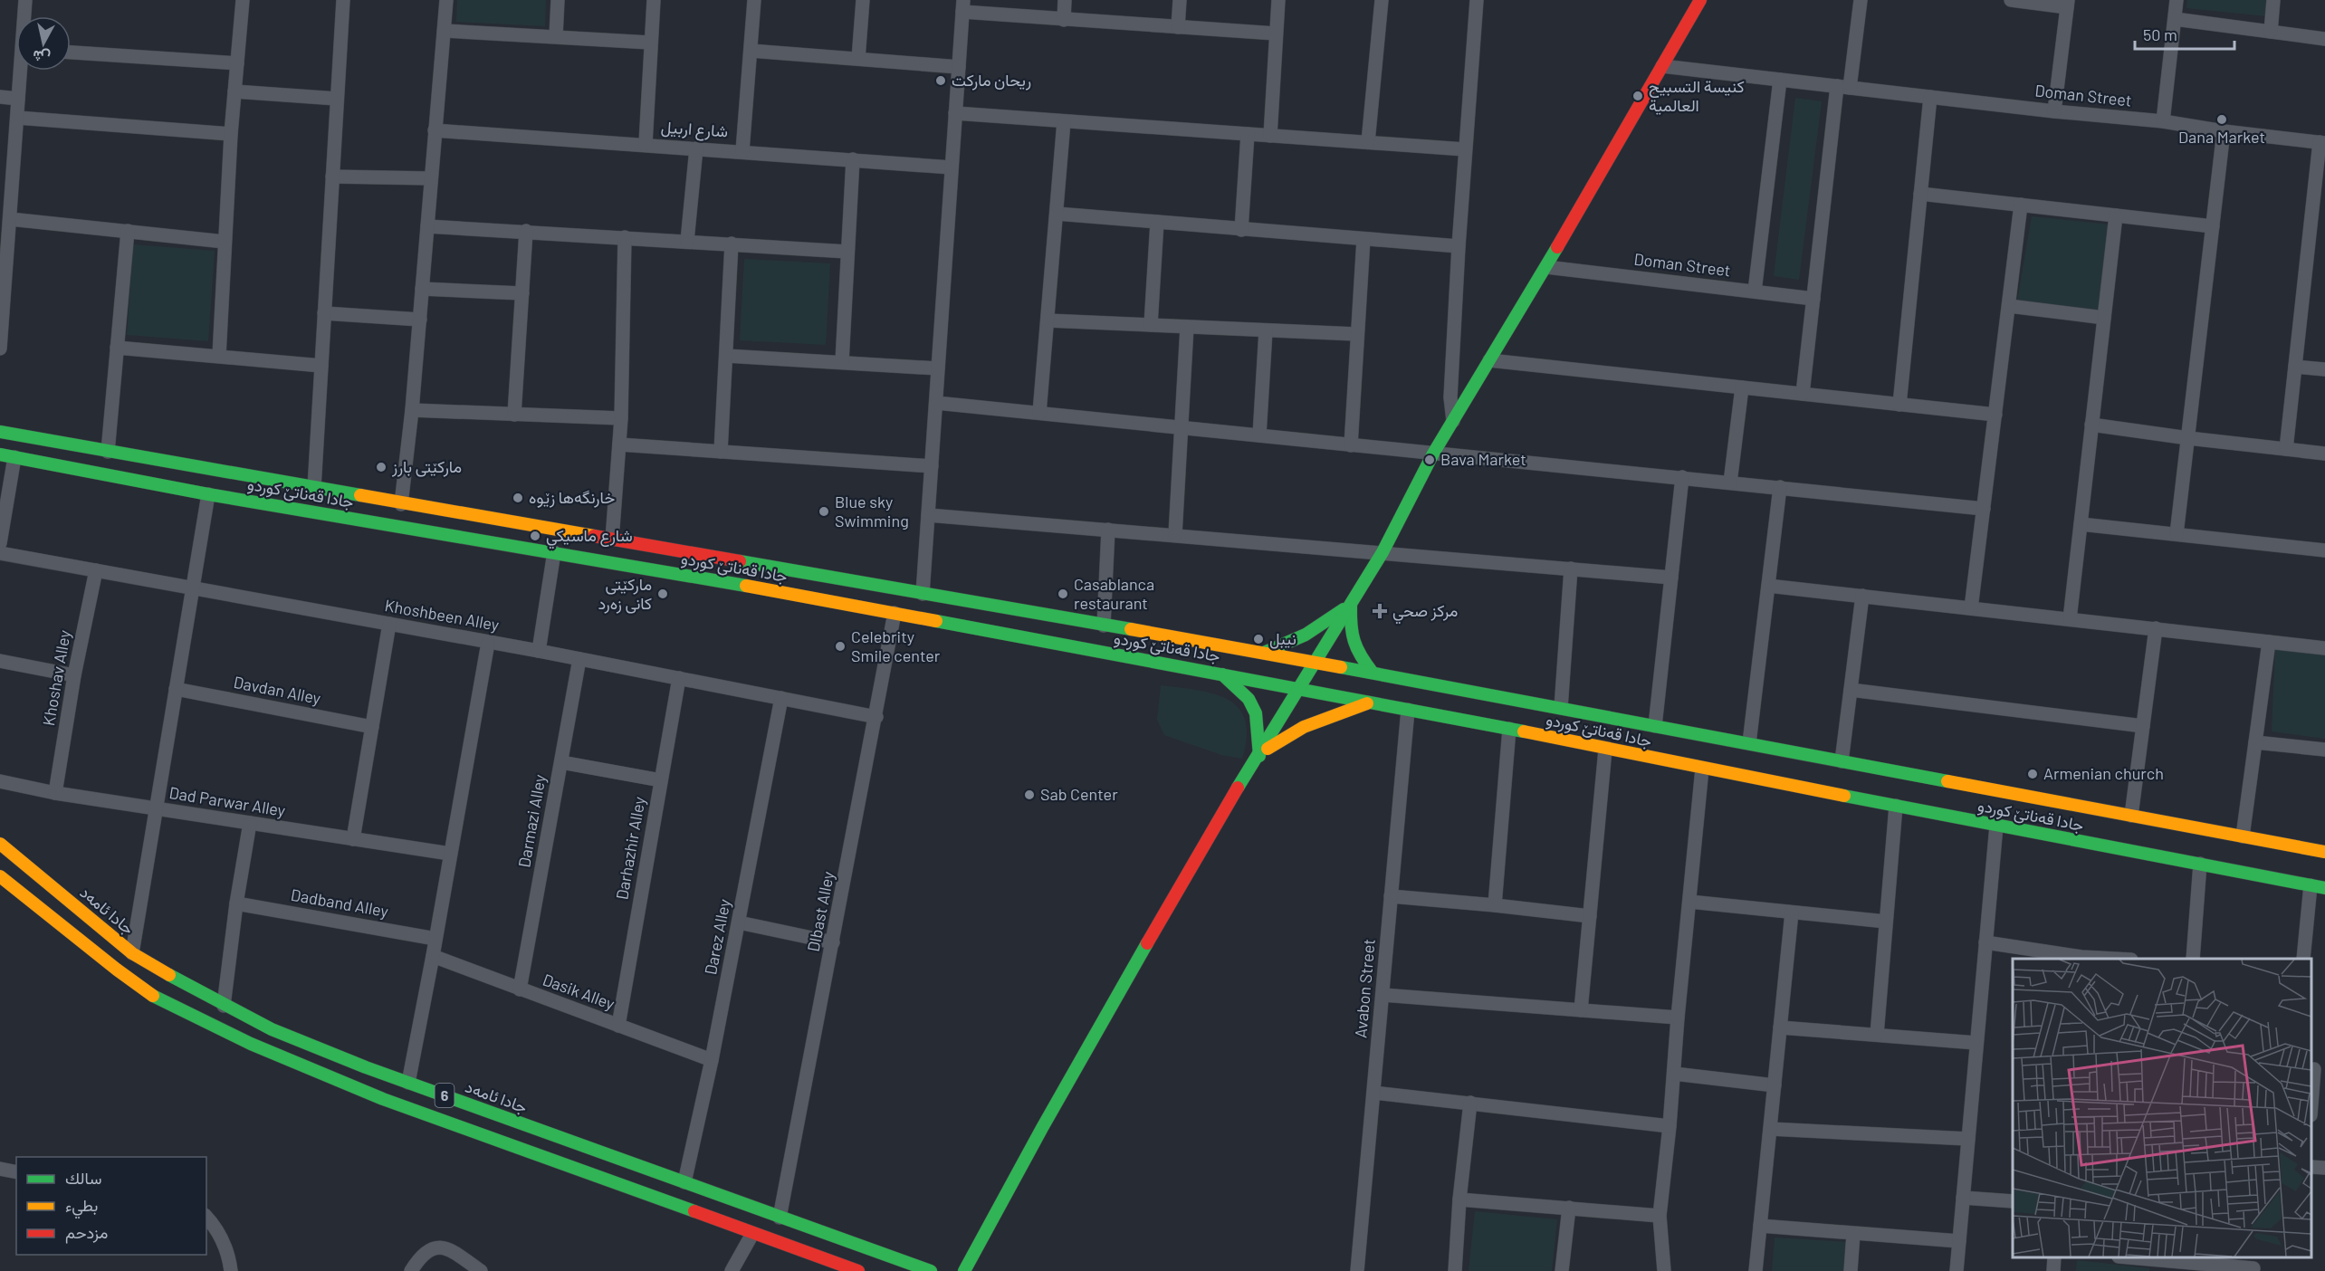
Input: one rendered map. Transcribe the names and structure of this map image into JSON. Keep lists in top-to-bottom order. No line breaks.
{"streets":{"street":["Doman Street","شارع اربيل","جادا قەناتێ کوردو","Khoshbeen Alley","Khoshav Alley","Davdan Alley","Dad Parwar Alley","Darmazi Alley","Darhazhir Alley","Dadband Alley","جادا ئامەد","Dlbast Alley","Darez Alley","Avabon Street","Dasik Alley","6"]},"crossings":[["جادا قەناتێ کوردو","Dlbast Alley"],["جادا قەناتێ کوردو","Avabon Street"],["Khoshbeen Alley","Khoshav Alley"],["Khoshbeen Alley","Darmazi Alley"],["Khoshbeen Alley","Darhazhir Alley"],["Khoshbeen Alley","Dlbast Alley"],["Khoshbeen Alley","Darez Alley"],["Khoshav Alley","Dad Parwar Alley"],["Darmazi Alley","Dasik Alley"],["Darhazhir Alley","Dasik Alley"],["جادا ئامەد","Dlbast Alley"],["جادا ئامەد","Darez Alley"],["Darez Alley","Dasik Alley"]],"places":{"other":["ريحان ماركت","كنيسة التسبيح العالمية","Dana Market","Bava Market","مارکێتی بارز","خارنگەها زێوە","Blue sky Swimming","شارع ماسيكي","مارکێتی کانی زەرد","Casablanca restaurant","نيبل","Celebrity Smile center","Armenian church","Sab Center"],"health":["مركز صحي"]},"legend":["سالك","بطيء","مزدحم"],"scale_bar":"50 m","north":"bottom"}
